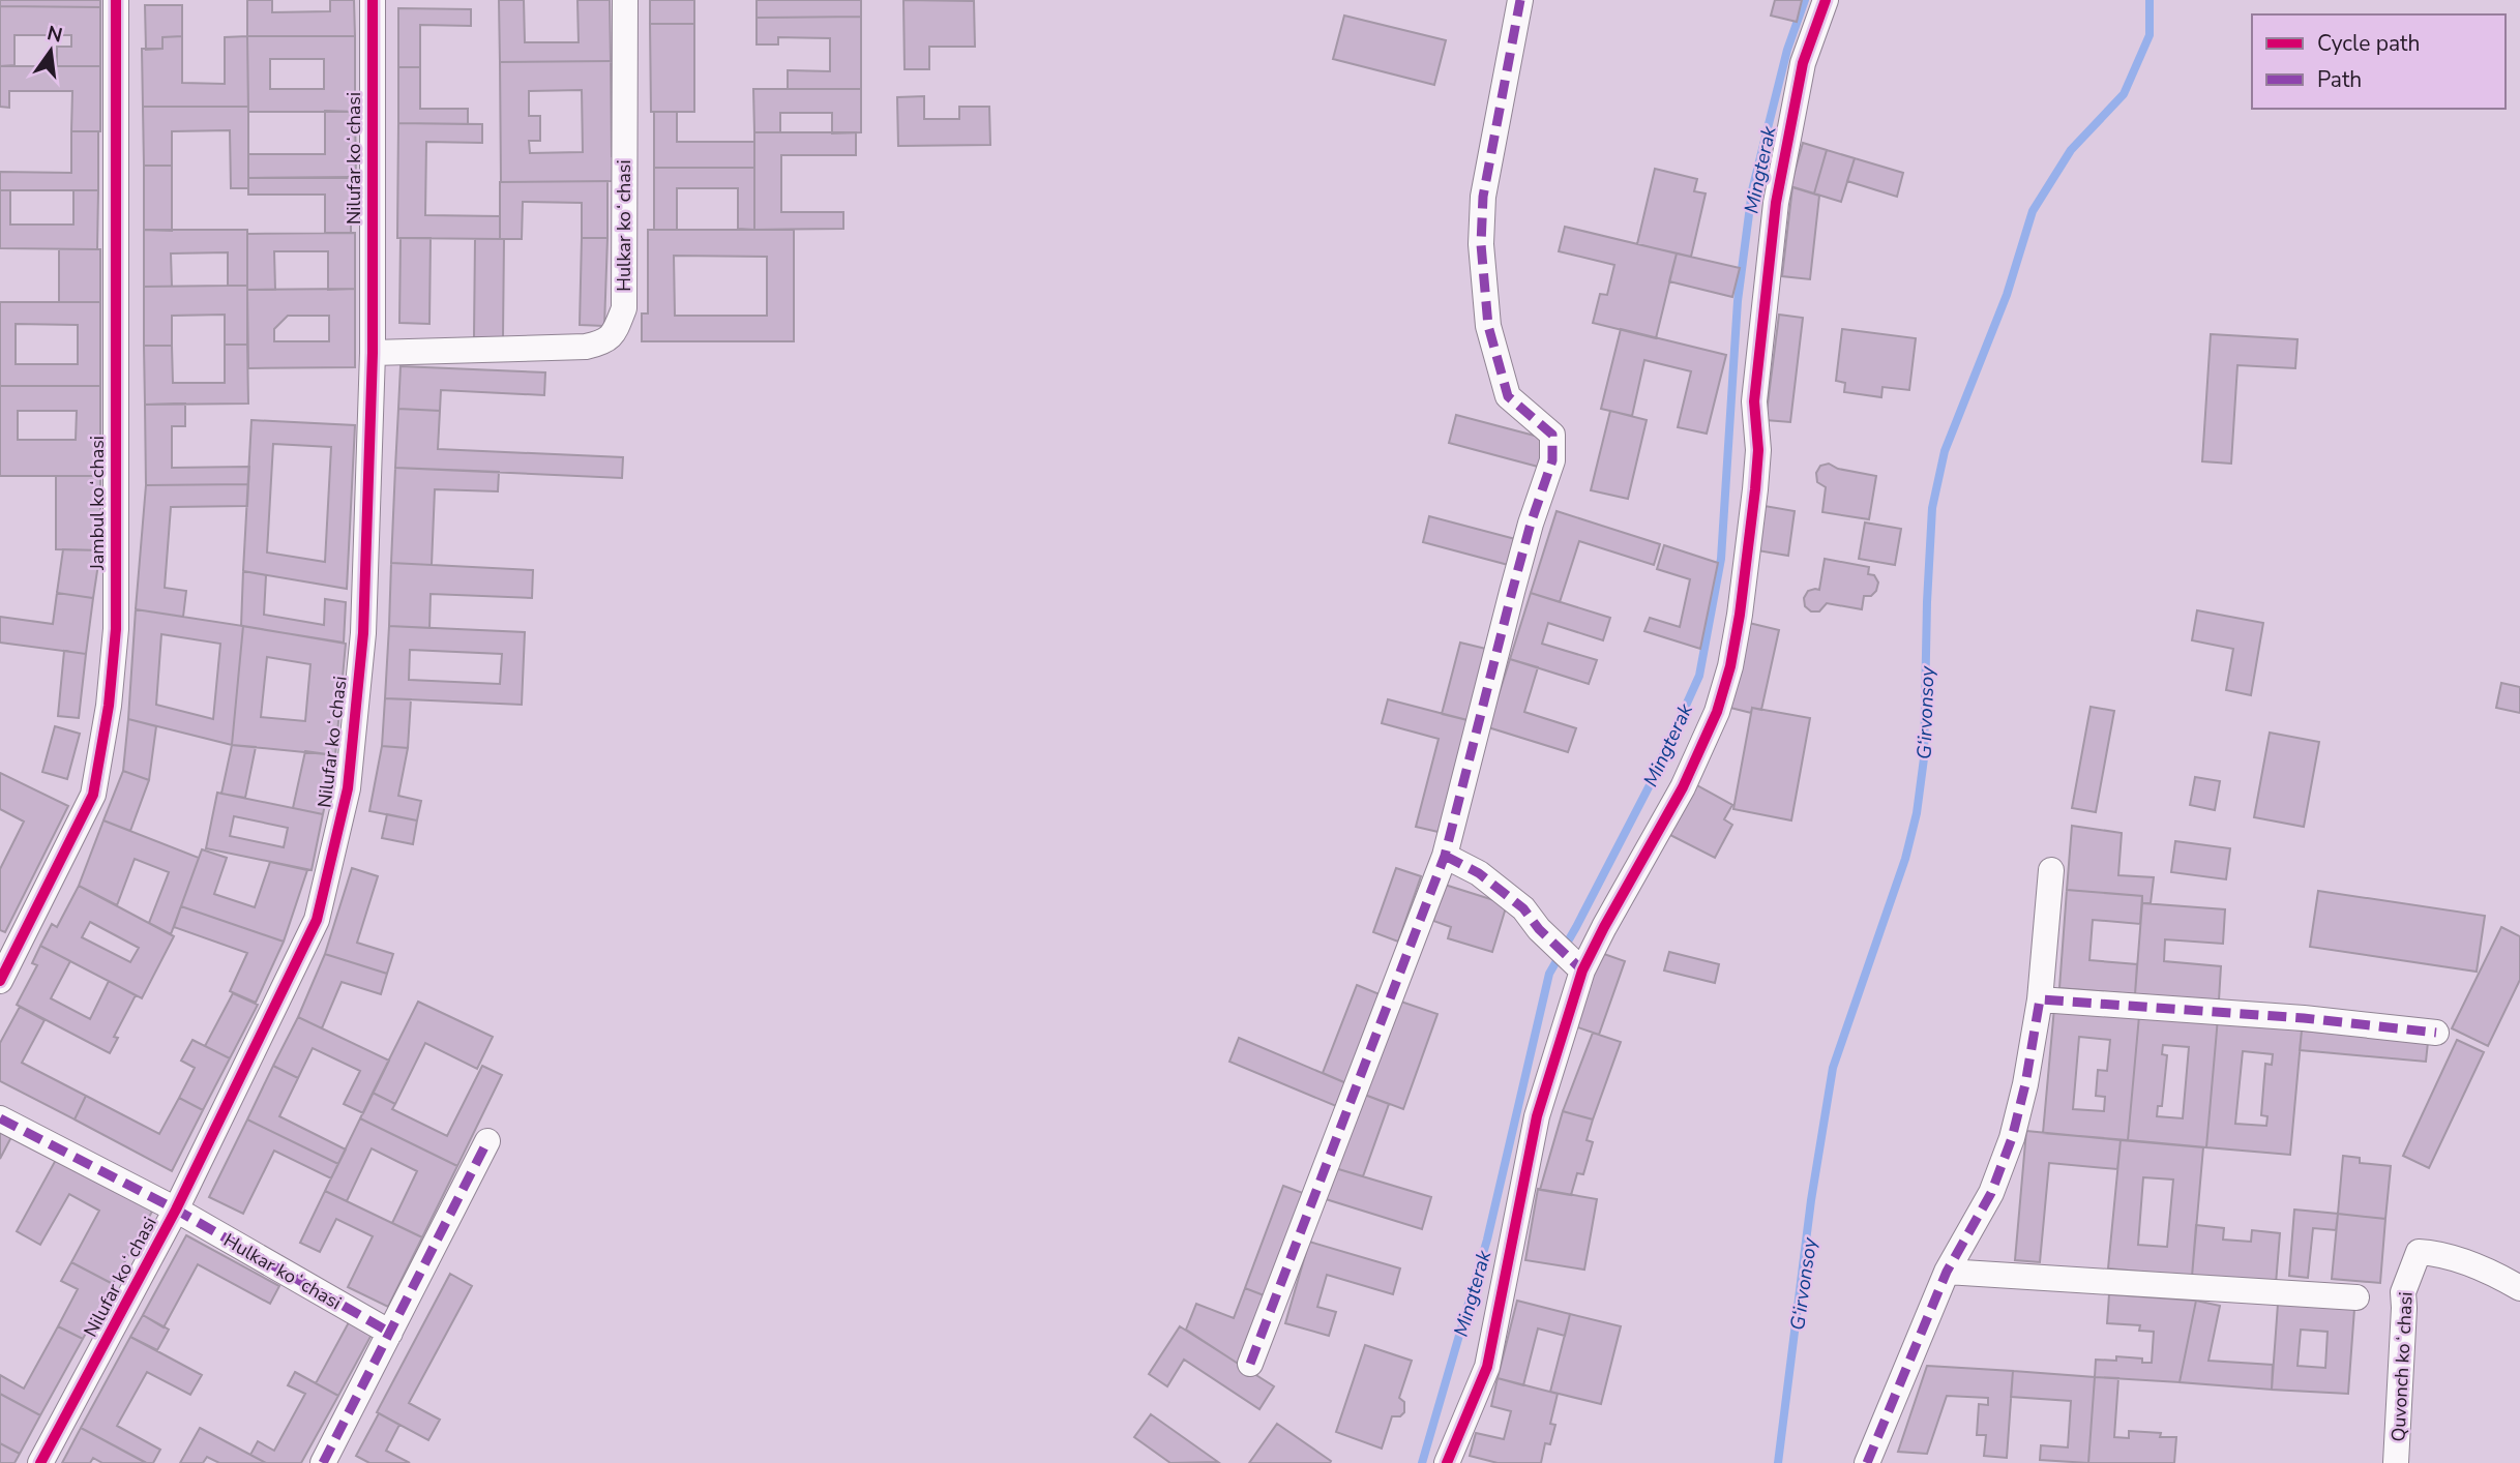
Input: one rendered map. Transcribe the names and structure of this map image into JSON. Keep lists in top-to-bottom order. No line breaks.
{"streets":{"street":["Nilufar koʻchasi","Hulkar koʻchasi","Jambul koʻchasi","Quvonch koʻchasi"]},"crossings":[["Nilufar koʻchasi","Hulkar koʻchasi"]],"water":["Mingterak","G‘irvonsoy"],"legend":["Cycle path","Path"],"north":"top"}
